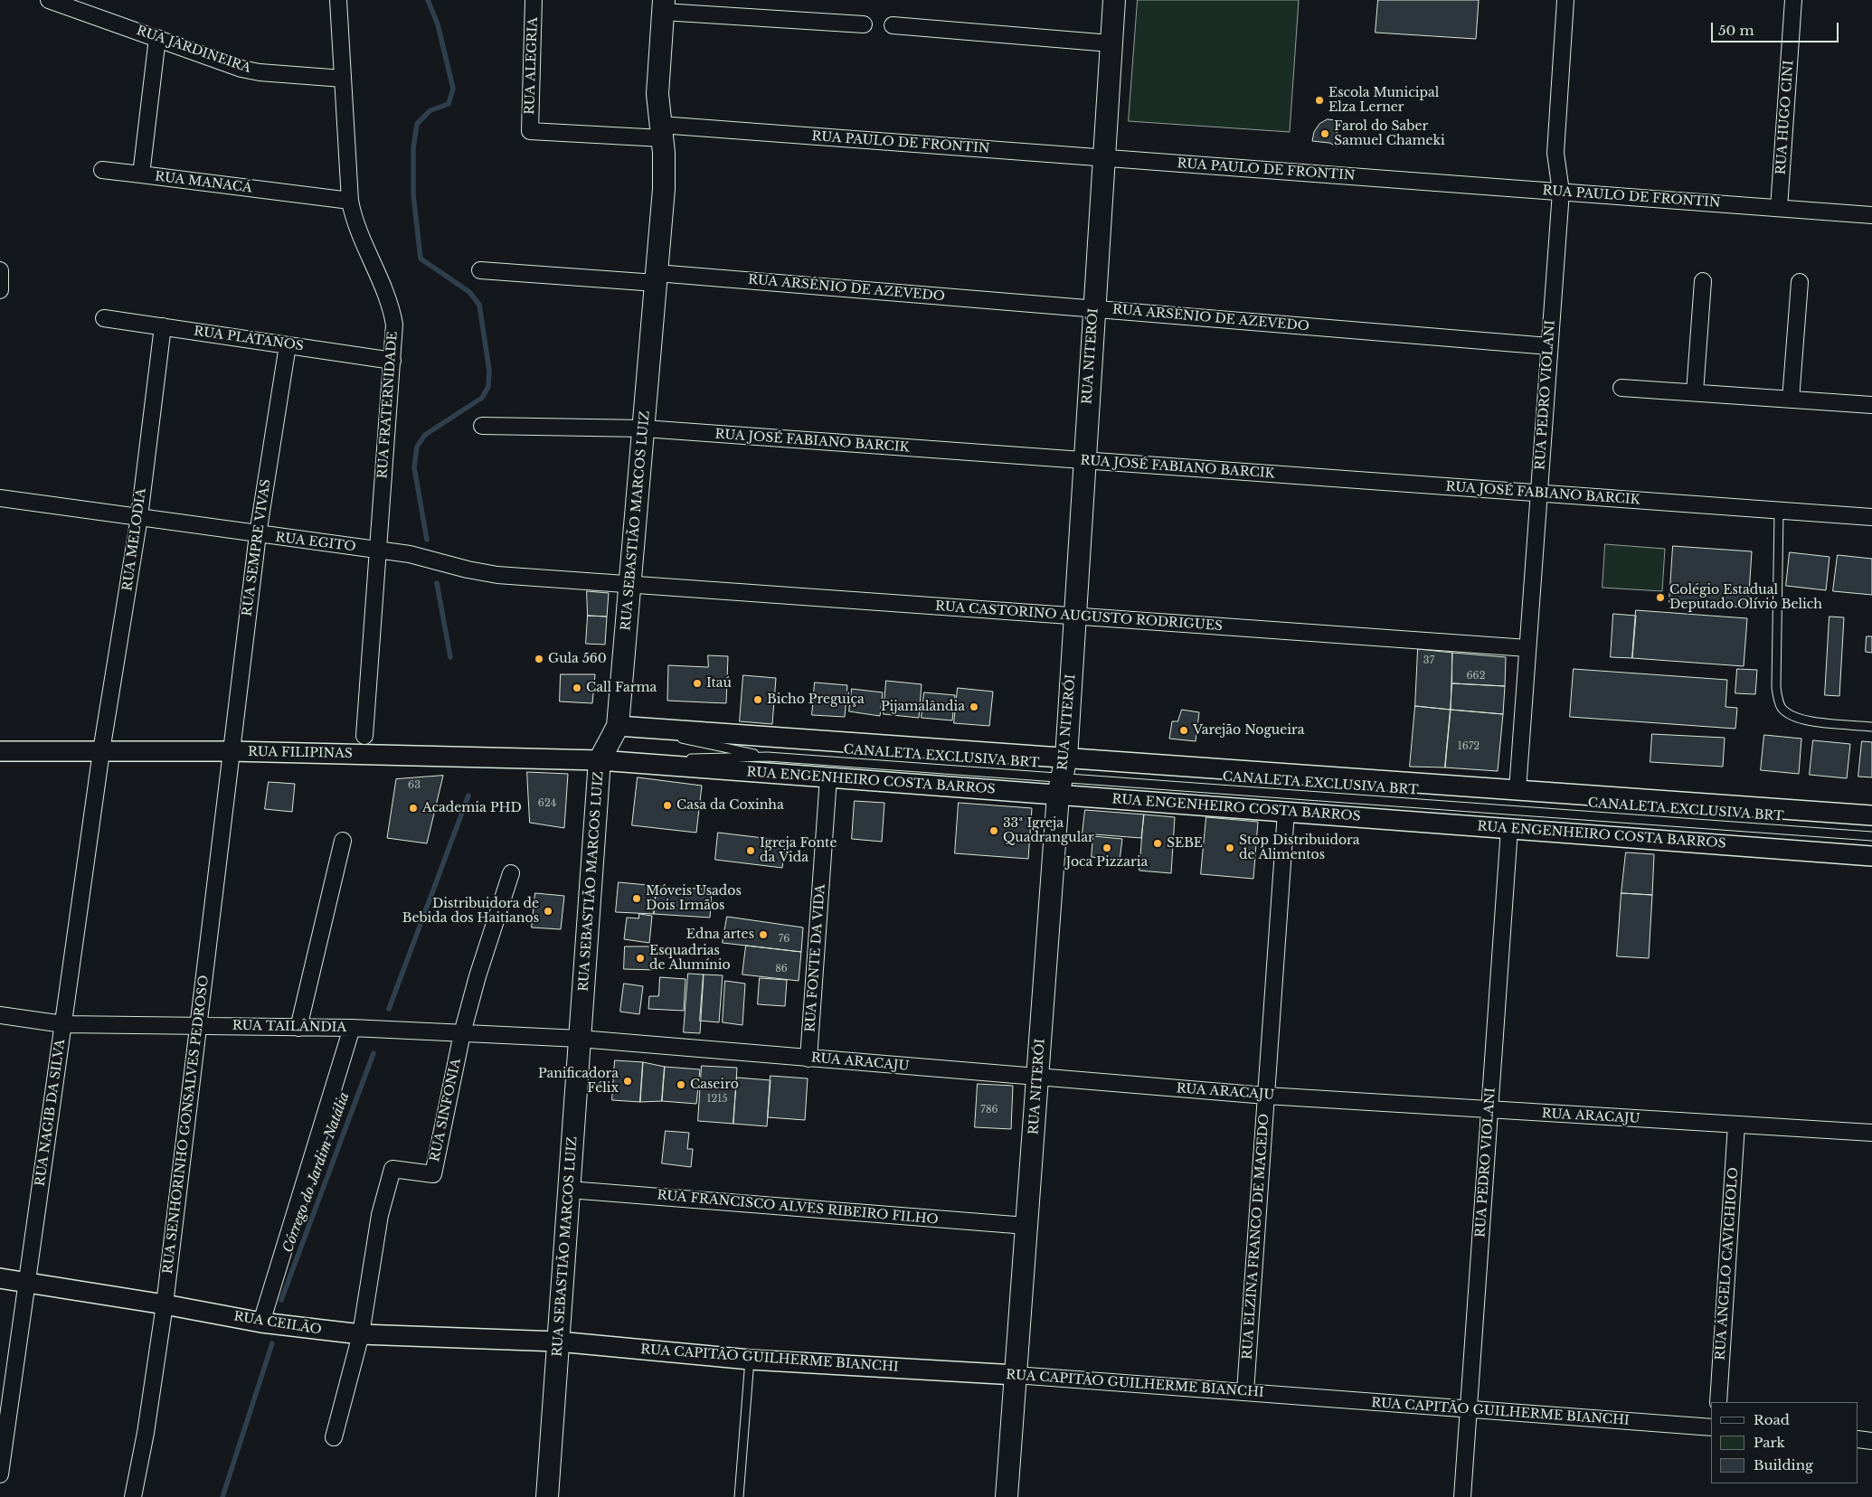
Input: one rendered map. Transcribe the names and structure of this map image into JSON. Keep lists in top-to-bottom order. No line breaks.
{"streets":{"main road":["RUA NITERÓI","RUA SEBASTIÃO MARCOS LUIZ"],"street":["RUA JARDINEIRA","RUA ALEGRIA","RUA HUGO CINI","RUA PAULO DE FRONTIN","RUA MANACÁ","RUA ARSÊNIO DE AZEVEDO","RUA PLÁTANOS","RUA PEDRO VIOLANI","RUA FRATERNIDADE","RUA JOSÉ FABIANO BARCIK","RUA MELODIA","RUA EGITO","RUA SEMPRE VIVAS","RUA CASTORINO AUGUSTO RODRIGUES","RUA FILIPINAS","RUA ENGENHEIRO COSTA BARROS","RUA FONTE DA VIDA","RUA TAILÂNDIA","RUA ARACAJU","RUA SINFONIA","RUA NAGIB DA SILVA","RUA SENHORINHO GONSALVES PEDROSO","RUA FRANCISCO ALVES RIBEIRO FILHO","RUA ELZINA FRANCO DE MACEDO","RUA ÂNGELO CAVICHIOLO","RUA CEILÃO","RUA CAPITÃO GUILHERME BIANCHI"],"lane":["CANALETA EXCLUSIVA BRT"]},"crossings":[["RUA JARDINEIRA","RUA MANACÁ"],["RUA JARDINEIRA","RUA FRATERNIDADE"],["RUA ALEGRIA","RUA PAULO DE FRONTIN"],["RUA HUGO CINI","RUA PAULO DE FRONTIN"],["RUA PAULO DE FRONTIN","RUA NITERÓI"],["RUA PAULO DE FRONTIN","RUA PEDRO VIOLANI"],["RUA PAULO DE FRONTIN","RUA SEBASTIÃO MARCOS LUIZ"],["RUA MANACÁ","RUA FRATERNIDADE"],["RUA ARSÊNIO DE AZEVEDO","RUA NITERÓI"],["RUA ARSÊNIO DE AZEVEDO","RUA PEDRO VIOLANI"],["RUA ARSÊNIO DE AZEVEDO","RUA SEBASTIÃO MARCOS LUIZ"],["RUA PLÁTANOS","RUA FRATERNIDADE"],["RUA PLÁTANOS","RUA MELODIA"],["RUA PLÁTANOS","RUA SEMPRE VIVAS"],["RUA NITERÓI","RUA JOSÉ FABIANO BARCIK"],["RUA NITERÓI","RUA CASTORINO AUGUSTO RODRIGUES"],["RUA NITERÓI","CANALETA EXCLUSIVA BRT"],["RUA NITERÓI","RUA ENGENHEIRO COSTA BARROS"],["RUA NITERÓI","RUA ARACAJU"],["RUA NITERÓI","RUA FRANCISCO ALVES RIBEIRO FILHO"],["RUA NITERÓI","RUA CAPITÃO GUILHERME BIANCHI"],["RUA PEDRO VIOLANI","RUA JOSÉ FABIANO BARCIK"],["RUA PEDRO VIOLANI","RUA CASTORINO AUGUSTO RODRIGUES"],["RUA PEDRO VIOLANI","RUA ENGENHEIRO COSTA BARROS"],["RUA PEDRO VIOLANI","RUA ARACAJU"],["RUA PEDRO VIOLANI","RUA CAPITÃO GUILHERME BIANCHI"],["RUA FRATERNIDADE","RUA EGITO"],["RUA JOSÉ FABIANO BARCIK","RUA SEBASTIÃO MARCOS LUIZ"],["RUA SEBASTIÃO MARCOS LUIZ","RUA EGITO"],["RUA SEBASTIÃO MARCOS LUIZ","RUA CASTORINO AUGUSTO RODRIGUES"],["RUA SEBASTIÃO MARCOS LUIZ","RUA FILIPINAS"],["RUA SEBASTIÃO MARCOS LUIZ","CANALETA EXCLUSIVA BRT"],["RUA SEBASTIÃO MARCOS LUIZ","RUA ENGENHEIRO COSTA BARROS"],["RUA SEBASTIÃO MARCOS LUIZ","RUA TAILÂNDIA"],["RUA SEBASTIÃO MARCOS LUIZ","RUA ARACAJU"],["RUA SEBASTIÃO MARCOS LUIZ","RUA FRANCISCO ALVES RIBEIRO FILHO"],["RUA SEBASTIÃO MARCOS LUIZ","RUA CEILÃO"],["RUA SEBASTIÃO MARCOS LUIZ","RUA CAPITÃO GUILHERME BIANCHI"],["RUA MELODIA","RUA EGITO"],["RUA MELODIA","RUA FILIPINAS"],["RUA MELODIA","RUA NAGIB DA SILVA"],["RUA EGITO","RUA SEMPRE VIVAS"],["RUA EGITO","RUA CASTORINO AUGUSTO RODRIGUES"],["RUA SEMPRE VIVAS","RUA FILIPINAS"],["RUA SEMPRE VIVAS","RUA SENHORINHO GONSALVES PEDROSO"],["RUA FILIPINAS","CANALETA EXCLUSIVA BRT"],["RUA FILIPINAS","RUA ENGENHEIRO COSTA BARROS"],["RUA FILIPINAS","RUA NAGIB DA SILVA"],["RUA FILIPINAS","RUA SENHORINHO GONSALVES PEDROSO"],["CANALETA EXCLUSIVA BRT","RUA ENGENHEIRO COSTA BARROS"],["RUA ENGENHEIRO COSTA BARROS","RUA FONTE DA VIDA"],["RUA ENGENHEIRO COSTA BARROS","RUA ELZINA FRANCO DE MACEDO"],["RUA FONTE DA VIDA","RUA ARACAJU"],["RUA TAILÂNDIA","RUA ARACAJU"],["RUA TAILÂNDIA","RUA SINFONIA"],["RUA TAILÂNDIA","RUA NAGIB DA SILVA"],["RUA TAILÂNDIA","RUA SENHORINHO GONSALVES PEDROSO"],["RUA ARACAJU","RUA ELZINA FRANCO DE MACEDO"],["RUA ARACAJU","RUA ÂNGELO CAVICHIOLO"],["RUA SINFONIA","RUA CEILÃO"],["RUA NAGIB DA SILVA","RUA CEILÃO"],["RUA SENHORINHO GONSALVES PEDROSO","RUA CEILÃO"],["RUA ELZINA FRANCO DE MACEDO","RUA CAPITÃO GUILHERME BIANCHI"],["RUA CEILÃO","RUA CAPITÃO GUILHERME BIANCHI"]],"water":["Córrego do Jardim Natália"],"places":["Escola Municipal Elza Lerner","Farol do Saber Samuel Chameki","Colégio Estadual Deputado Olívio Belich","Gula 560","Itaú","Call Farma","Bicho Preguiça","Pijamalândia","Varejão Nogueira","Casa da Coxinha","Academia PHD","33ª Igreja Quadrangular","SEBE","Joca Pizzaria","Stop Distribuidora de Alimentos","Igreja Fonte da Vida","Móveis Usados Dois Irmãos","Distribuidora de Bebida dos Haitianos","Edna artes","Esquadrias de Alumínio","Panificadora Félix","Caseiro"],"house_numbers":["37","662","1672","63","624","76","86","1215","786"],"legend":["Road","Park","Building"],"scale_bar":"50 m"}
